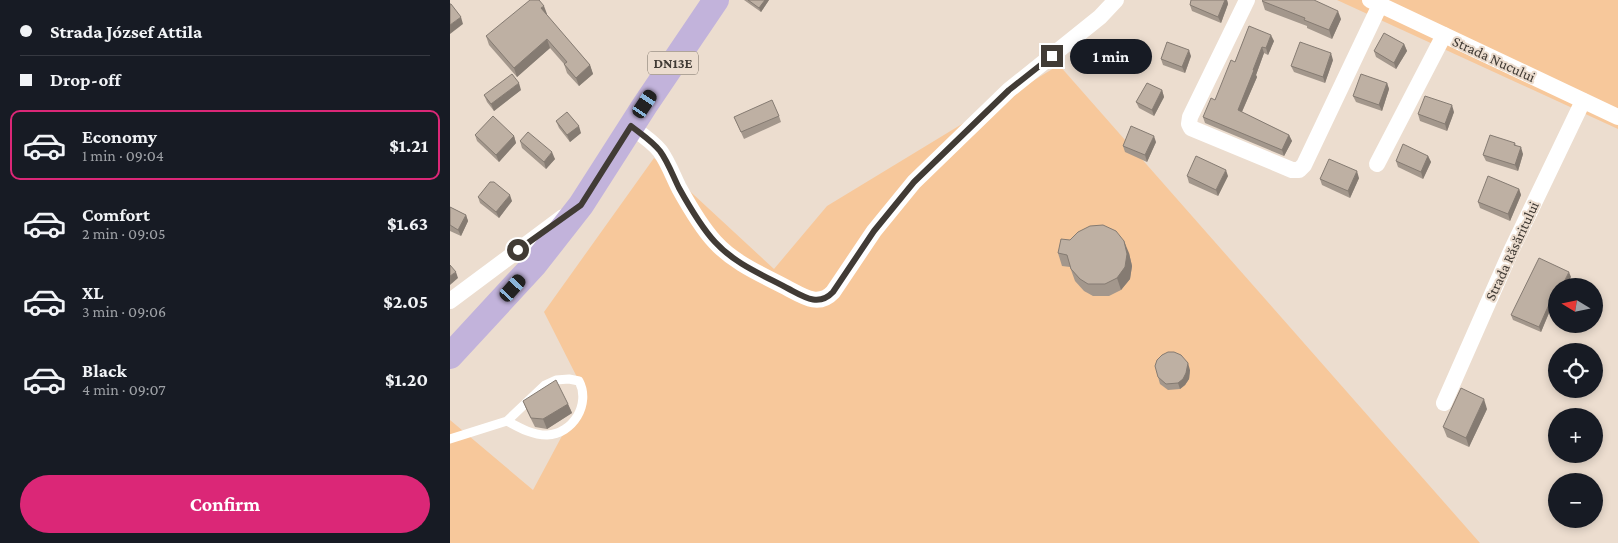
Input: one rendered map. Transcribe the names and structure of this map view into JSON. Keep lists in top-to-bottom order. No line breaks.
{"streets":{"main road":["DN13E"],"street":["Strada Nucului","Strada Răsăritului"]},"crossings":[["Strada Nucului","Strada Răsăritului"]],"north":"left","page":{"banner":["Strada József Attila","Drop-off"],"bubble":"1 min","list":[{"name":"Economy","note":"1 min · 09:04","value":"$1.21"},{"name":"Comfort","note":"2 min · 09:05","value":"$1.63"},{"name":"XL","note":"3 min · 09:06","value":"$2.05"},{"name":"Black","note":"4 min · 09:07","value":"$1.20"}],"map_buttons":["+","−"],"buttons":"Confirm"}}
